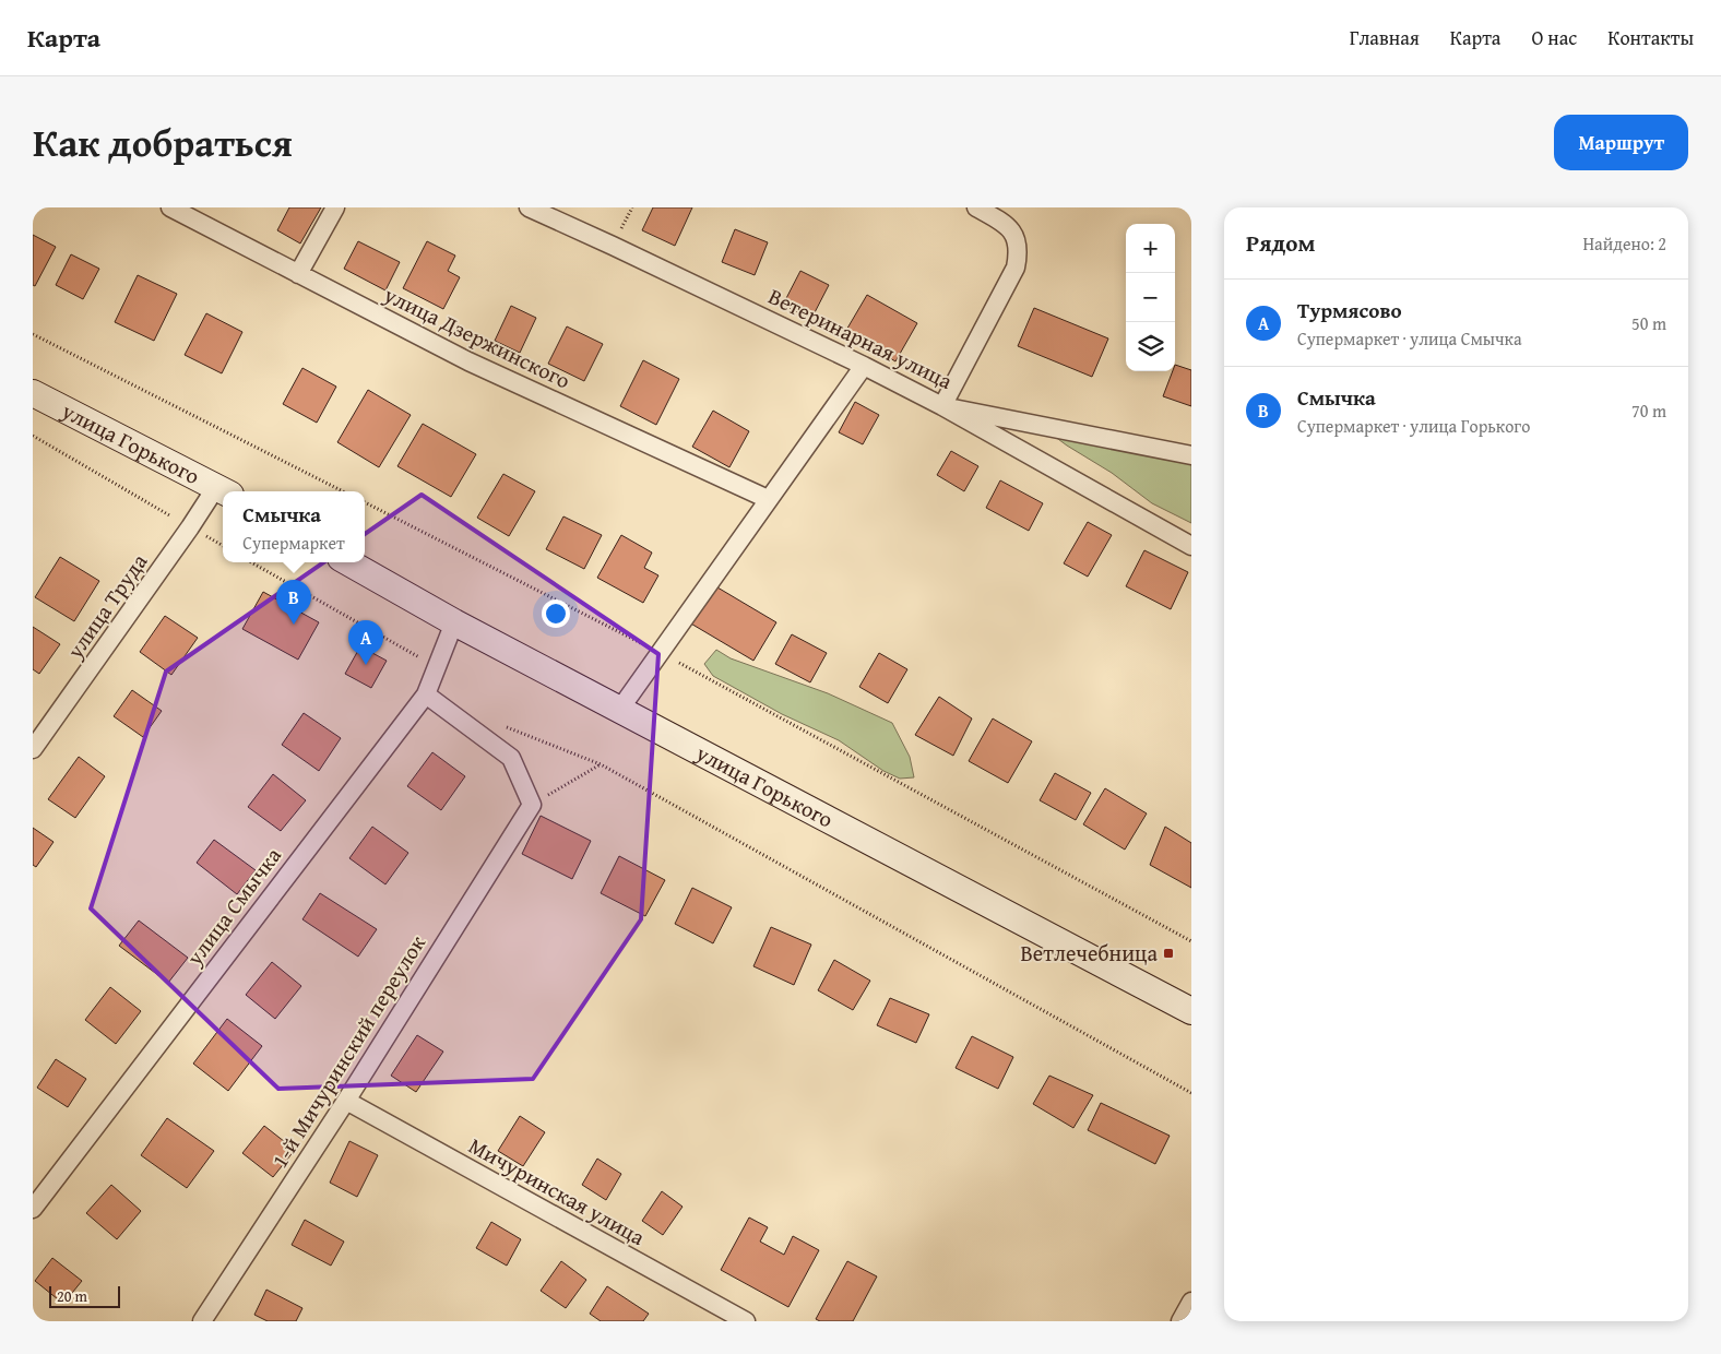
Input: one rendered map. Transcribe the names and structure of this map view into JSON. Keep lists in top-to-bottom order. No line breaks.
{"streets":{"main road":["улица Горького"],"street":["улица Дзержинского","Ветеринарная улица","улица Труда","улица Смычка","1-й Мичуринский переулок","Мичуринская улица"]},"crossings":[["улица Горького","улица Труда"],["улица Горького","улица Смычка"],["1-й Мичуринский переулок","Мичуринская улица"]],"places":{"transit":["Ветлечебница"]},"scale_bar":"20 m","page":{"header":"Карта","nav":["Главная","Карта","О нас","Контакты"],"title":"Как добраться","buttons":"Маршрут","heading":["Рядом","Найдено: 2"],"map_buttons":["+","−"],"list":[{"mark":"A","name":"Турмясово","note":"Супермаркет · улица Смычка","value":"50 m"},{"mark":"B","name":"Смычка","note":"Супермаркет · улица Горького","value":"70 m"}],"popup":["Смычка","Супермаркет"],"pins":["B","A"],"scale":"20 m"}}
